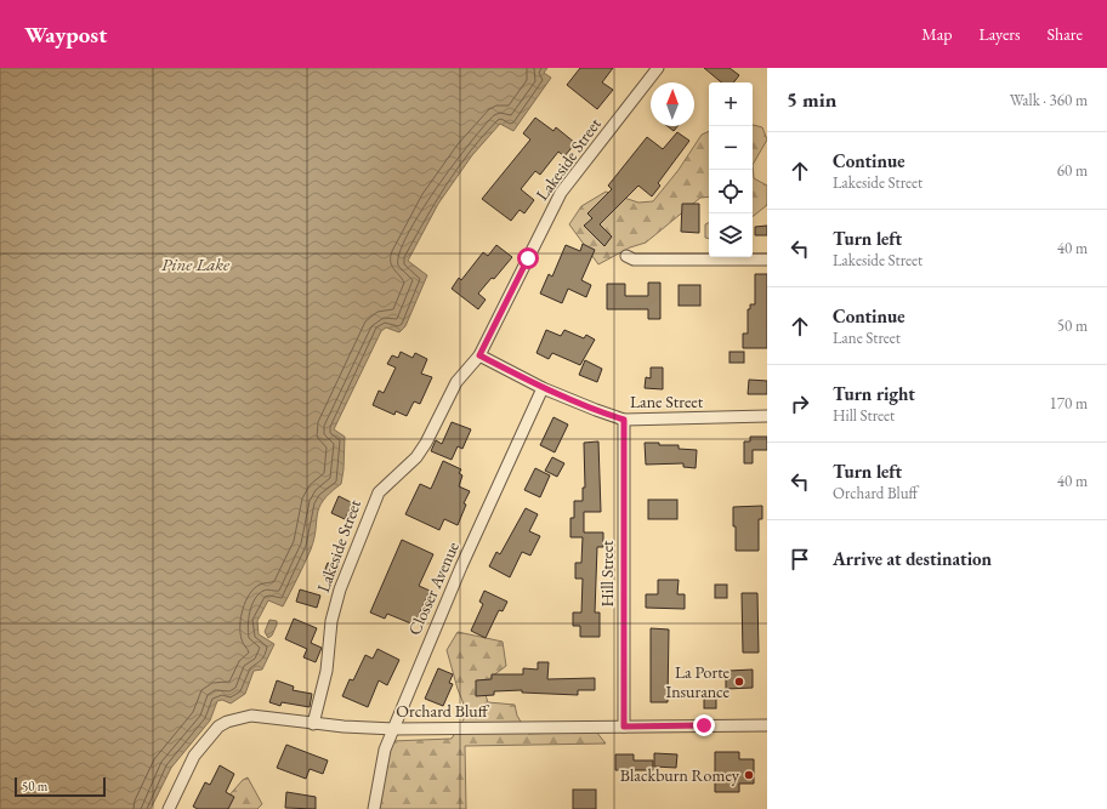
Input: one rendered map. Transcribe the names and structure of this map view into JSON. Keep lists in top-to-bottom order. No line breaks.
{"streets":{"street":["Lakeside Street","Lane Street","Hill Street","Closser Avenue","Orchard Bluff"]},"crossings":[["Lakeside Street","Orchard Bluff"],["Lane Street","Hill Street"],["Lane Street","Closser Avenue"],["Hill Street","Orchard Bluff"],["Closser Avenue","Orchard Bluff"]],"water":["Pine Lake"],"places":["La Porte Insurance","Blackburn Romey"],"scale_bar":"50 m","north":"top","page":{"header":"Waypost","nav":["Map","Layers","Share"],"heading":["5 min","Walk · 360 m"],"map_buttons":["+","−"],"list":[["Continue","Lakeside Street","60 m"],["Turn left","Lakeside Street","40 m"],["Continue","Lane Street","50 m"],["Turn right","Hill Street","170 m"],["Turn left","Orchard Bluff","40 m"],"Arrive at destination"],"scale":"50 m"}}
